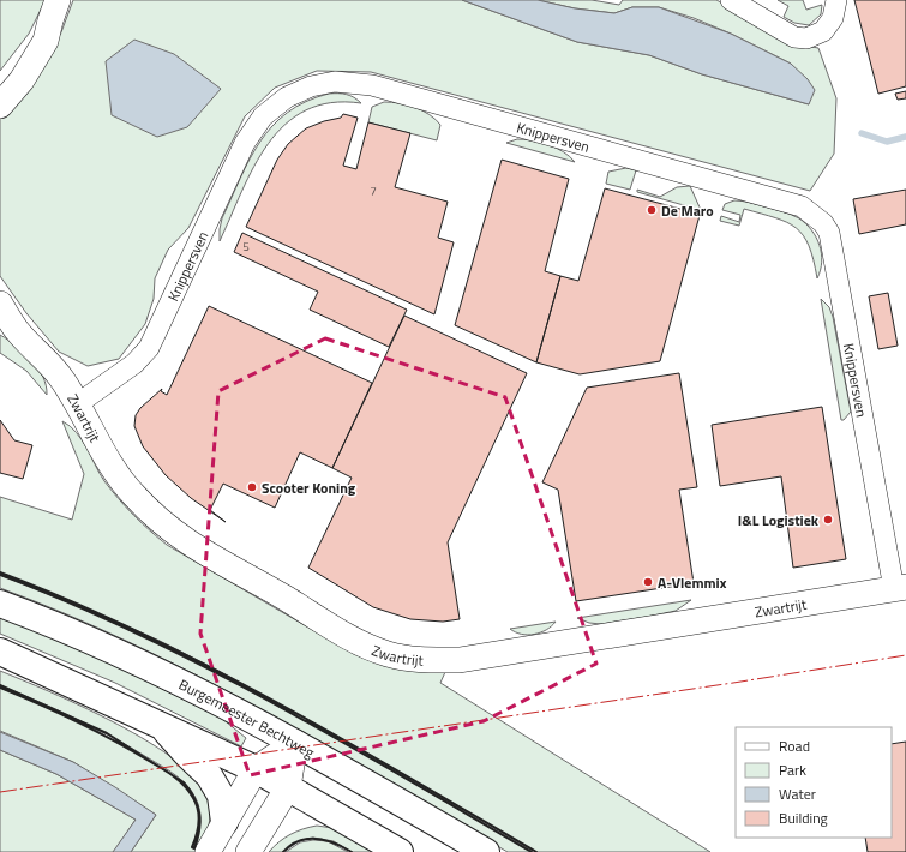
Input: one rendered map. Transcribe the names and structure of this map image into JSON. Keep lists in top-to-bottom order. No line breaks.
{"streets":{"main road":["Burgemeester Bechtweg"],"street":["Knippersven","Zwartrijt"]},"crossings":[["Knippersven","Zwartrijt"]],"places":["De Maro","Scooter Koning","I&L Logistiek","A-Vlemmix"],"house_numbers":["7","5"],"legend":["Road","Park","Water","Building"]}
